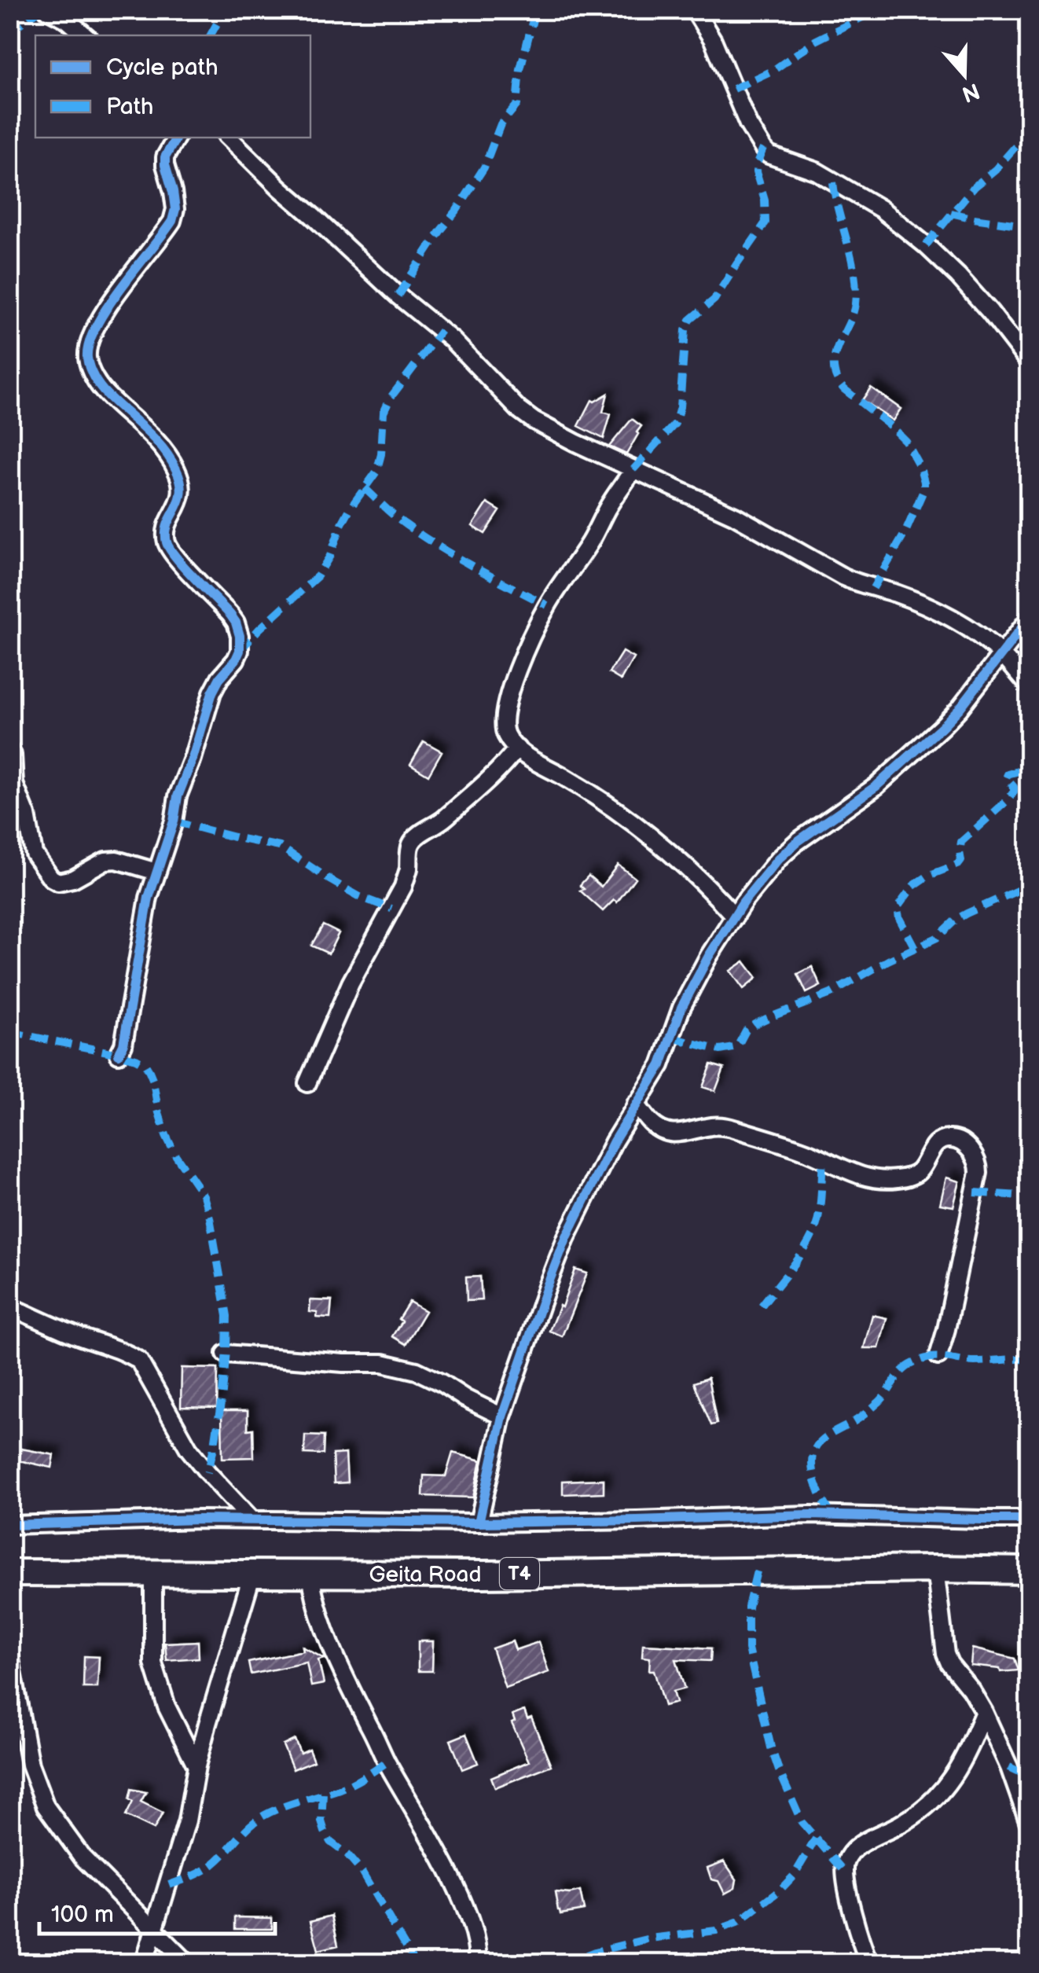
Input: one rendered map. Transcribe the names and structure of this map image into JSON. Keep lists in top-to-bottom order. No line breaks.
{"streets":{"highway":["T4","Geita Road"]},"legend":["Cycle path","Path"],"scale_bar":"100 m","north":"bottom"}
